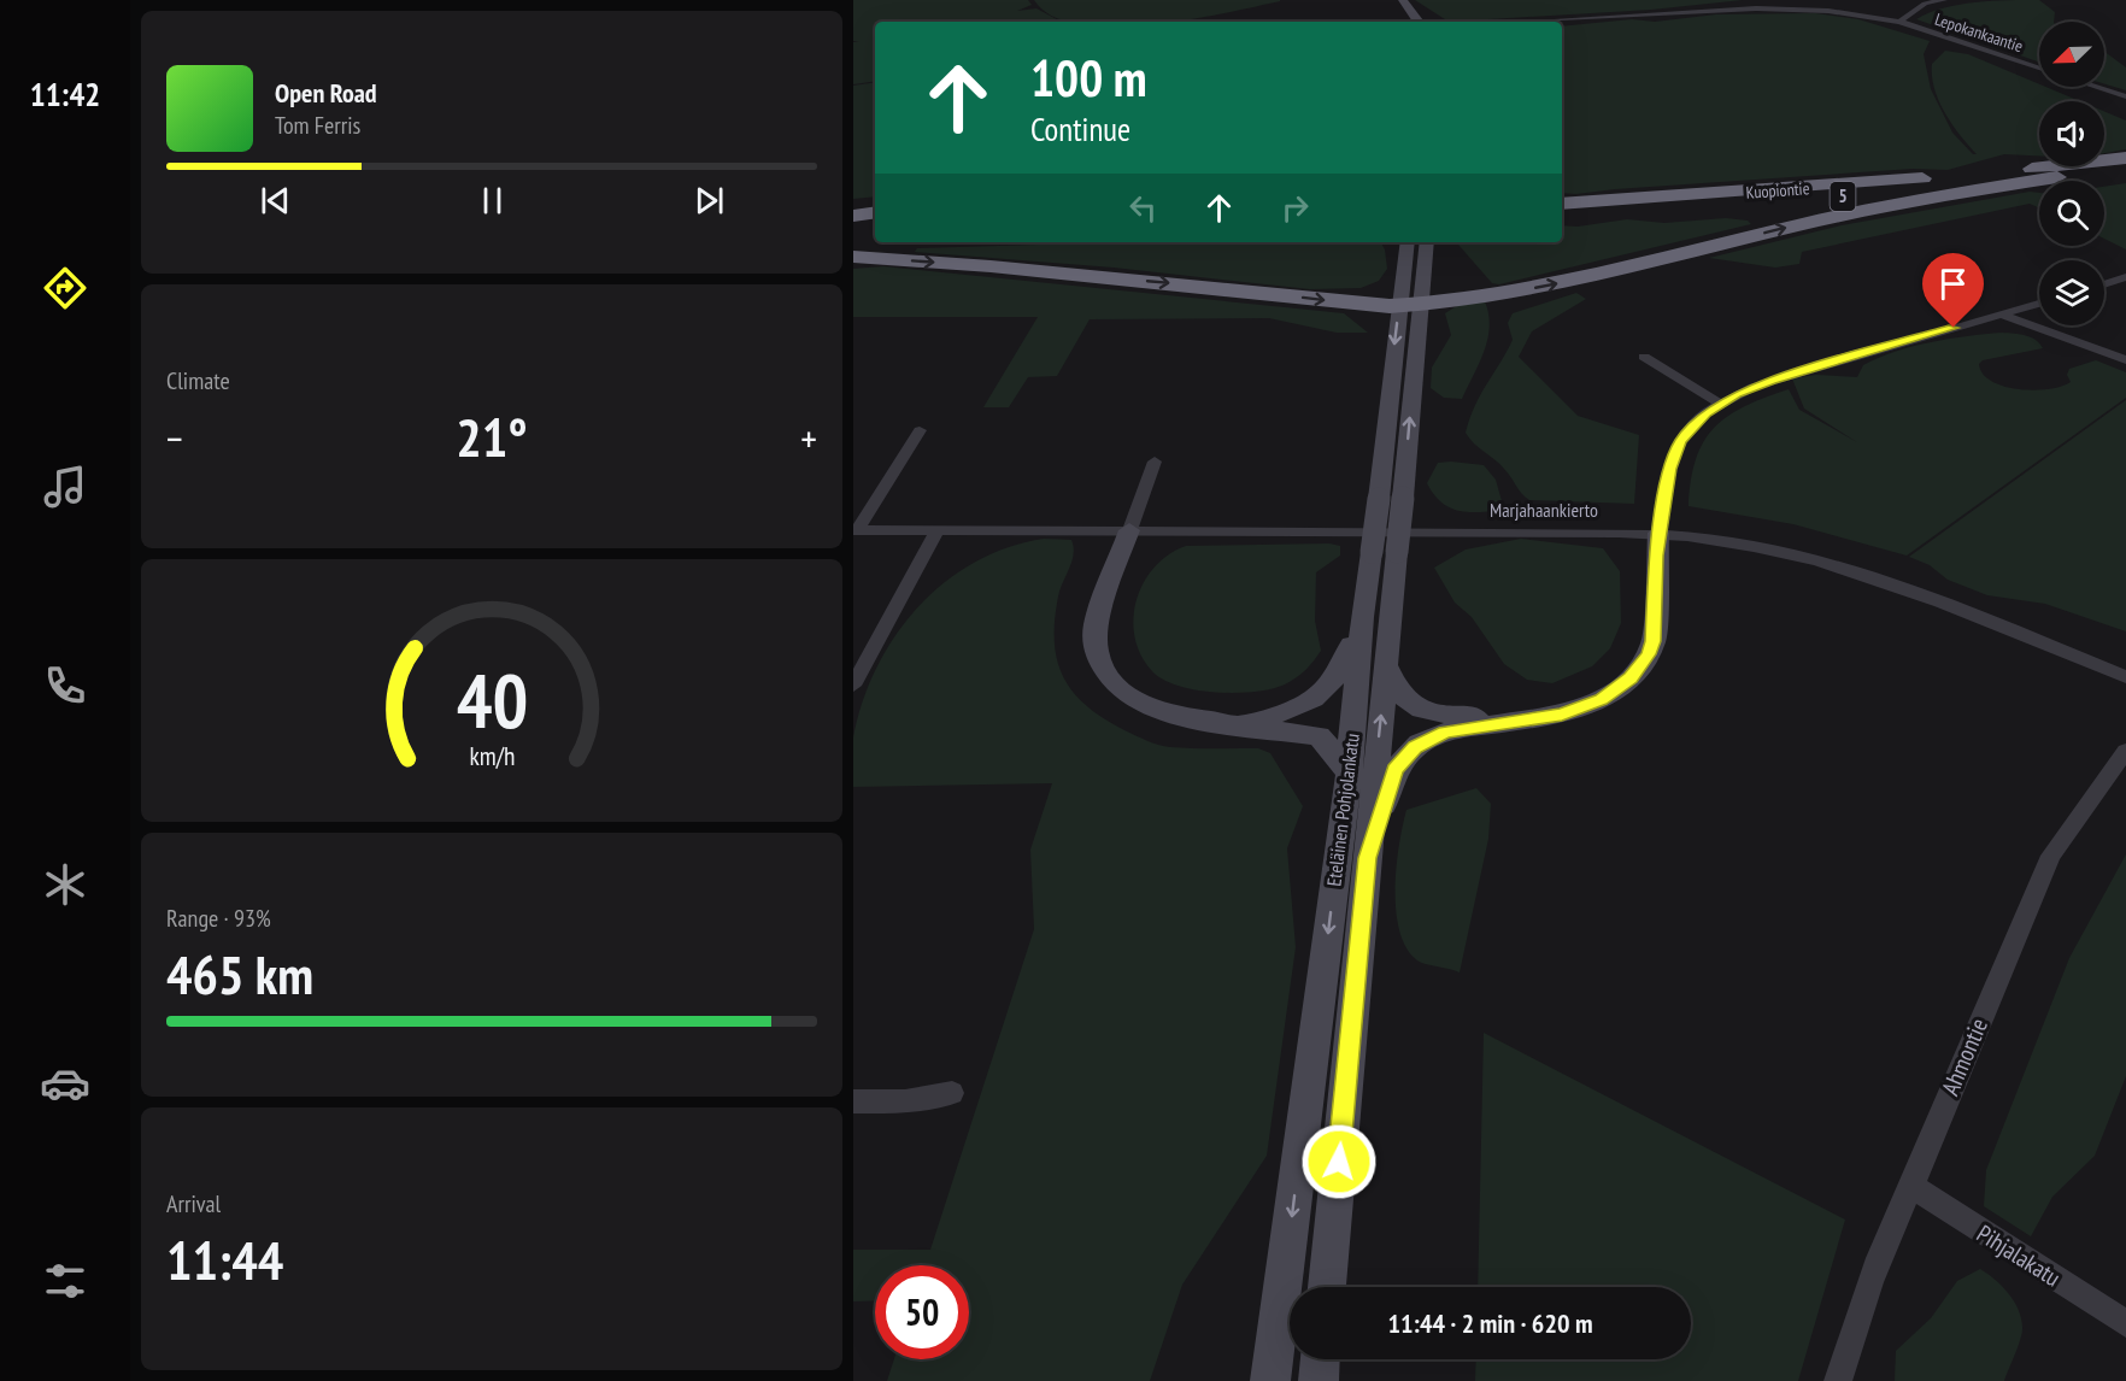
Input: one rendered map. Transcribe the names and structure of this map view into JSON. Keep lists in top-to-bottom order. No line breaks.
{"streets":{"highway":["Kuopiontie","5"],"main road":["Eteläinen Pohjolankatu"],"street":["Lepokankaantie","Marjahaankierto","Ahmontie","Pihjalakatu"]},"crossings":[["Ahmontie","Pihjalakatu"]],"north":"bottom left","page":{"tabs":"11:42","turn":["100 m","Continue"],"song":["Open Road","Tom Ferris"],"tile":["Climate",["Range · 93%","465 km"],["Arrival","11:44"]],"heat":["−","21°","+"],"limit":"50","trip":"11:44 · 2 min · 620 m","gauge":["40","km/h"]}}
